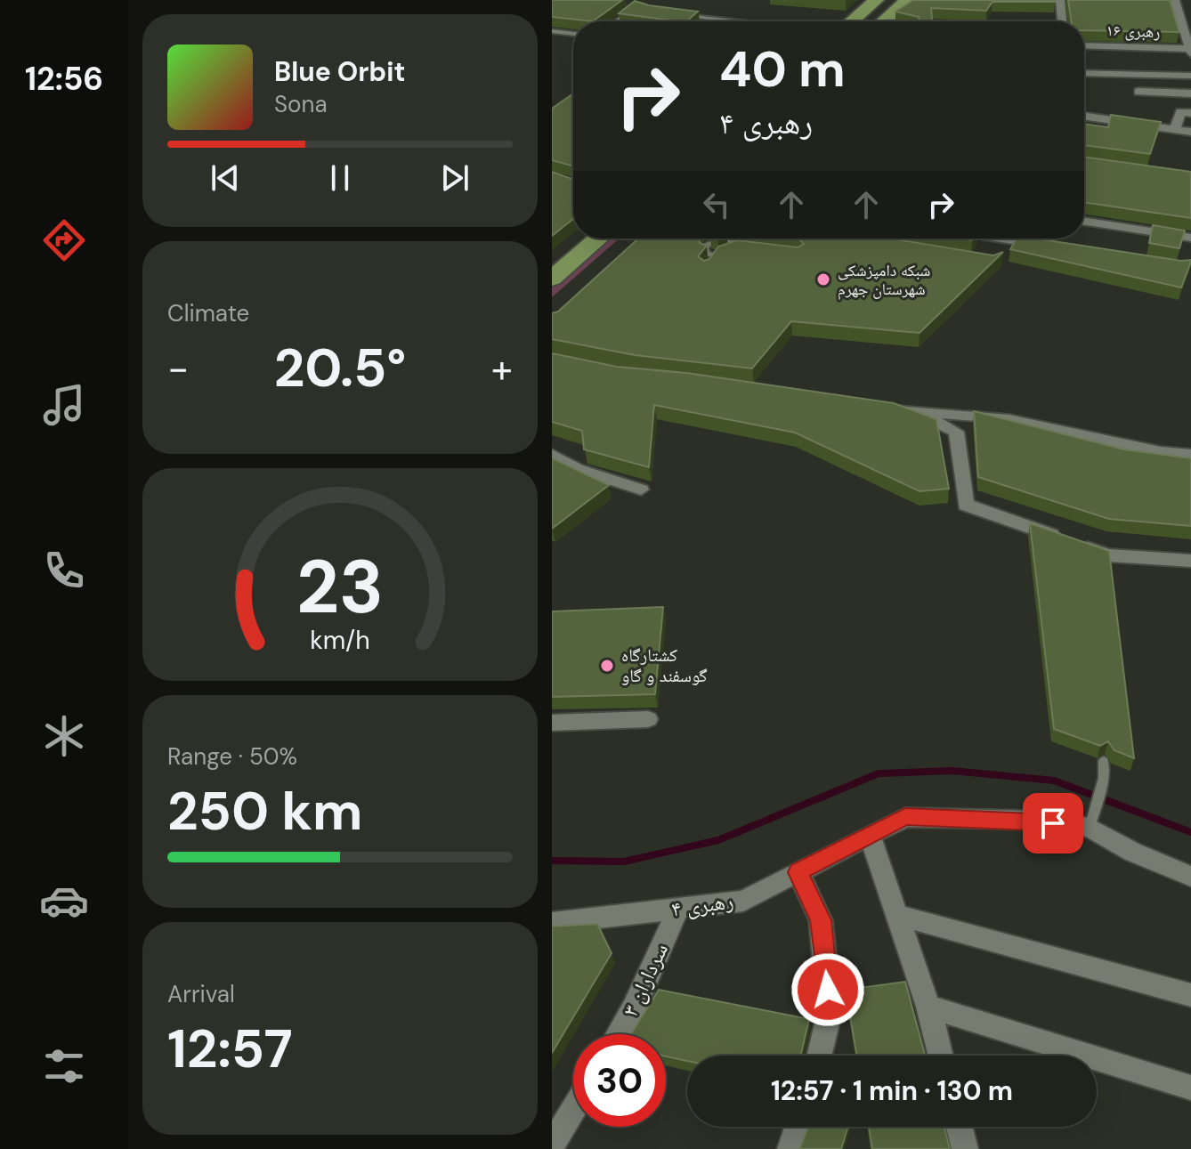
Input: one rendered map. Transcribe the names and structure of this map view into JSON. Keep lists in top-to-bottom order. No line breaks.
{"streets":{"street":["رهبری ۱۶","رهبری ۴","سرداران ۳"]},"crossings":[["رهبری ۴","سرداران ۳"]],"places":["شبکه دامپزشکی شهرستان جهرم","کشتارگاه گوسفند و گاو"],"page":{"tabs":"12:56","turn":["40 m","رهبری ۴"],"song":["Blue Orbit","Sona"],"tile":["Climate",["Range · 50%","250 km"],["Arrival","12:57"]],"heat":["−","20.5°","+"],"limit":"30","trip":"12:57 · 1 min · 130 m","gauge":["23","km/h"]}}
